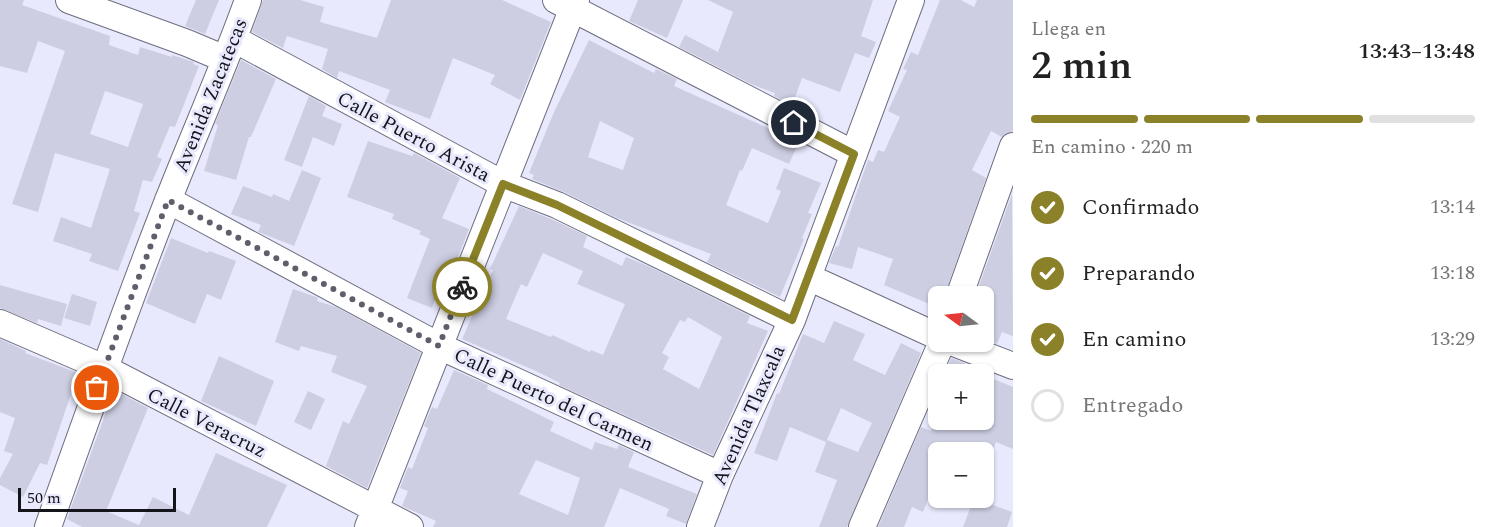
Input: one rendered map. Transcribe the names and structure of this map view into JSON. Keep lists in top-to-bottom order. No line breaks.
{"streets":{"street":["Avenida Zacatecas","Calle Puerto Arista","Calle Puerto del Carmen","Avenida Tlaxcala","Calle Veracruz"]},"crossings":[["Avenida Zacatecas","Calle Puerto Arista"],["Avenida Zacatecas","Calle Puerto del Carmen"],["Avenida Zacatecas","Calle Veracruz"],["Calle Puerto Arista","Avenida Tlaxcala"],["Calle Puerto del Carmen","Avenida Tlaxcala"]],"scale_bar":"50 m","north":"left","page":{"heading":["2 min","Llega en","13:43–13:48"],"bar":"En camino · 220 m","list":[["Confirmado","13:14"],["Preparando","13:18"],["En camino","13:29"],"Entregado"],"map_buttons":["+","−"],"scale":"50 m"}}
